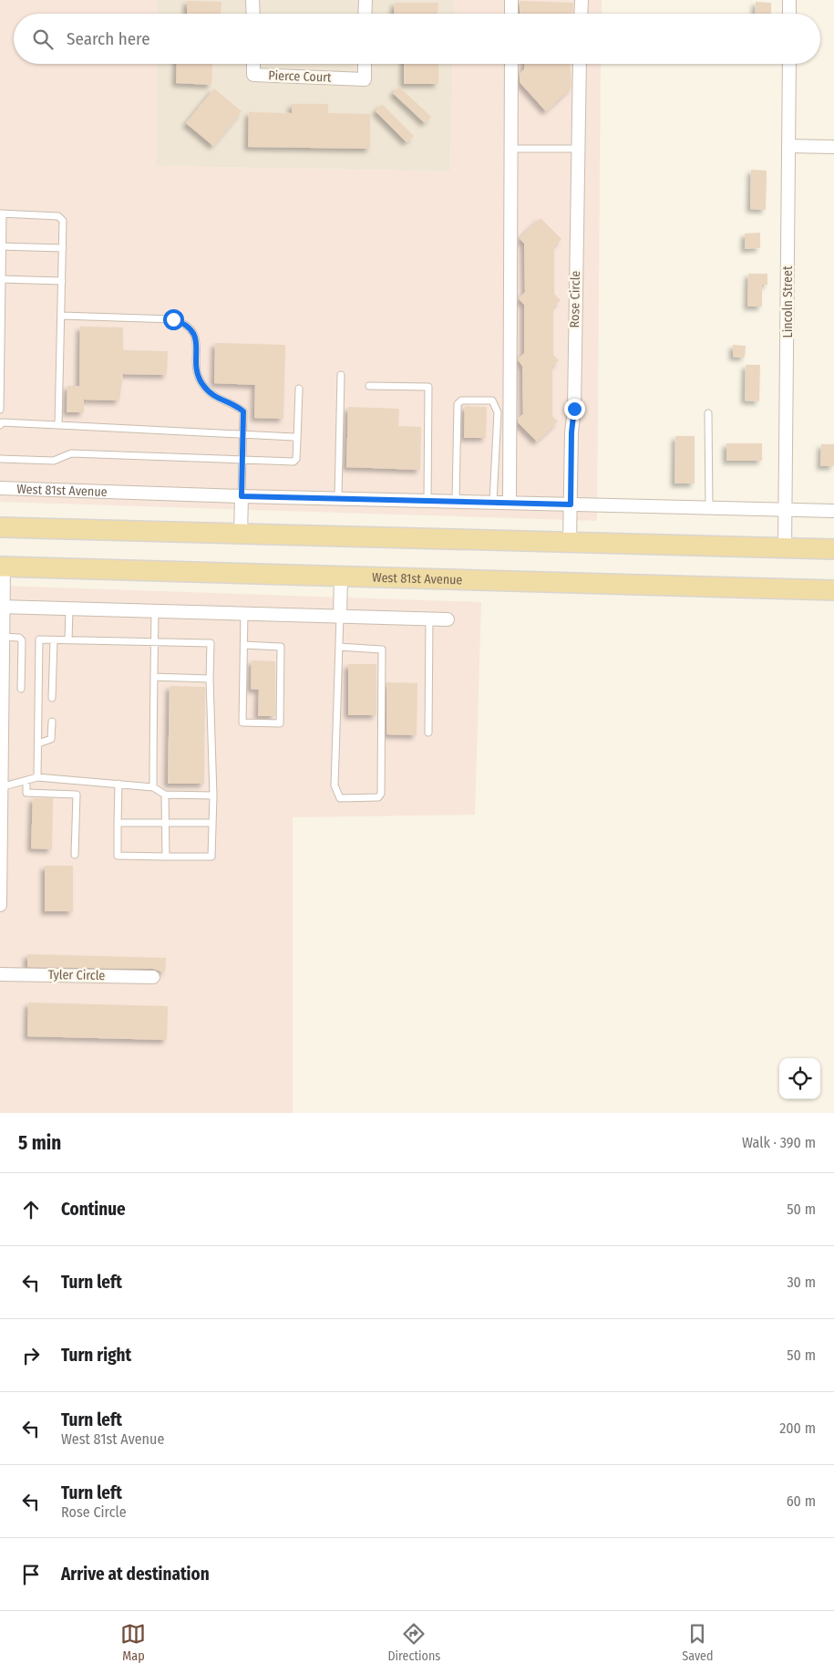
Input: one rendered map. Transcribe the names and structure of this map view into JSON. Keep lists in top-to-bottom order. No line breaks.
{"streets":{"main road":["West 81st Avenue"],"street":["Pierce Court","Rose Circle","Lincoln Street","Tyler Circle"]},"crossings":[["Rose Circle","West 81st Avenue"],["Lincoln Street","West 81st Avenue"]],"page":{"search":"Search here","heading":["5 min","Walk · 390 m"],"list":[["Continue","50 m"],["Turn left","30 m"],["Turn right","50 m"],["Turn left","West 81st Avenue","200 m"],["Turn left","Rose Circle","60 m"],"Arrive at destination"],"nav":["Map","Directions","Saved"]}}
